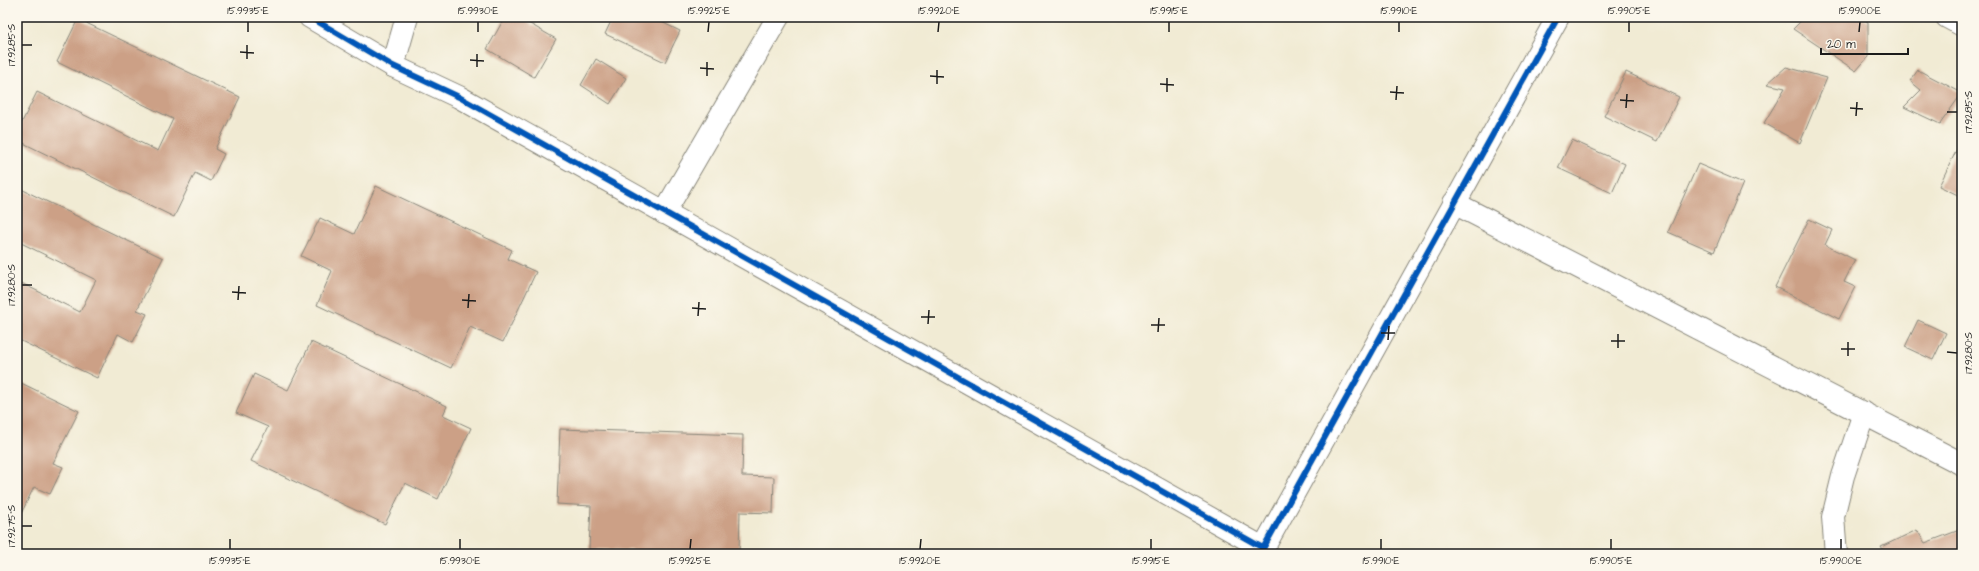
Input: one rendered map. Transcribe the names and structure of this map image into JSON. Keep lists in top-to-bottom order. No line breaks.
{"scale_bar":"20 m","coordinates":["15.9935°E","15.9930°E","15.9925°E","15.9920°E","15.9915°E","15.9910°E","15.9905°E","15.9900°E","17.9285°S","17.9280°S","17.9275°S"]}
